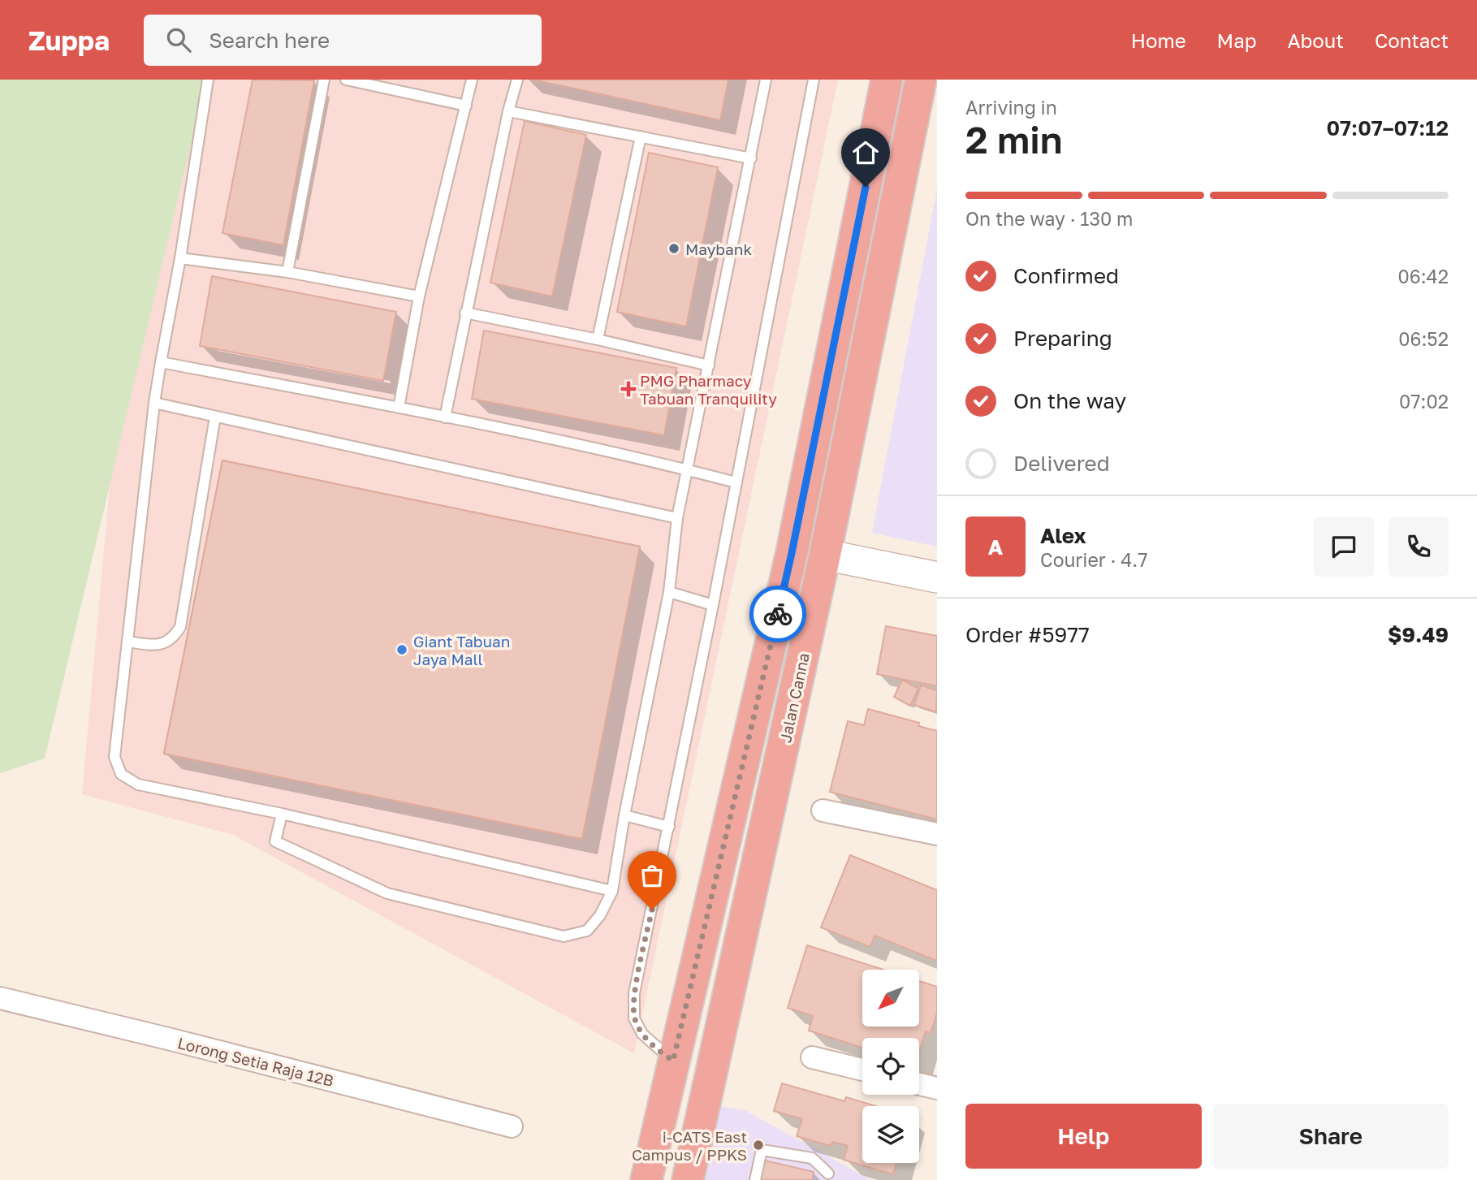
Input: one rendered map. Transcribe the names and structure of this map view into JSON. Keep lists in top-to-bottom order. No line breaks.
{"streets":{"highway":["Jalan Canna"],"street":["Lorong Setia Raja 12B"]},"places":{"other":["Maybank","Giant Tabuan Jaya Mall","i-CATS East Campus / PPKS"],"health":["PMG Pharmacy Tabuan Tranquility"]},"north":"bottom left","page":{"header":"Zuppa","search":"Search here","nav":["Home","Map","About","Contact"],"heading":["2 min","Arriving in","07:07–07:12"],"panel":["Alex","Courier · 4.7","Order #5977","$9.49"],"bar":"On the way · 130 m","list":[["Confirmed","06:42"],["Preparing","06:52"],["On the way","07:02"],"Delivered"],"round":"A","buttons":["Help","Share"]}}
